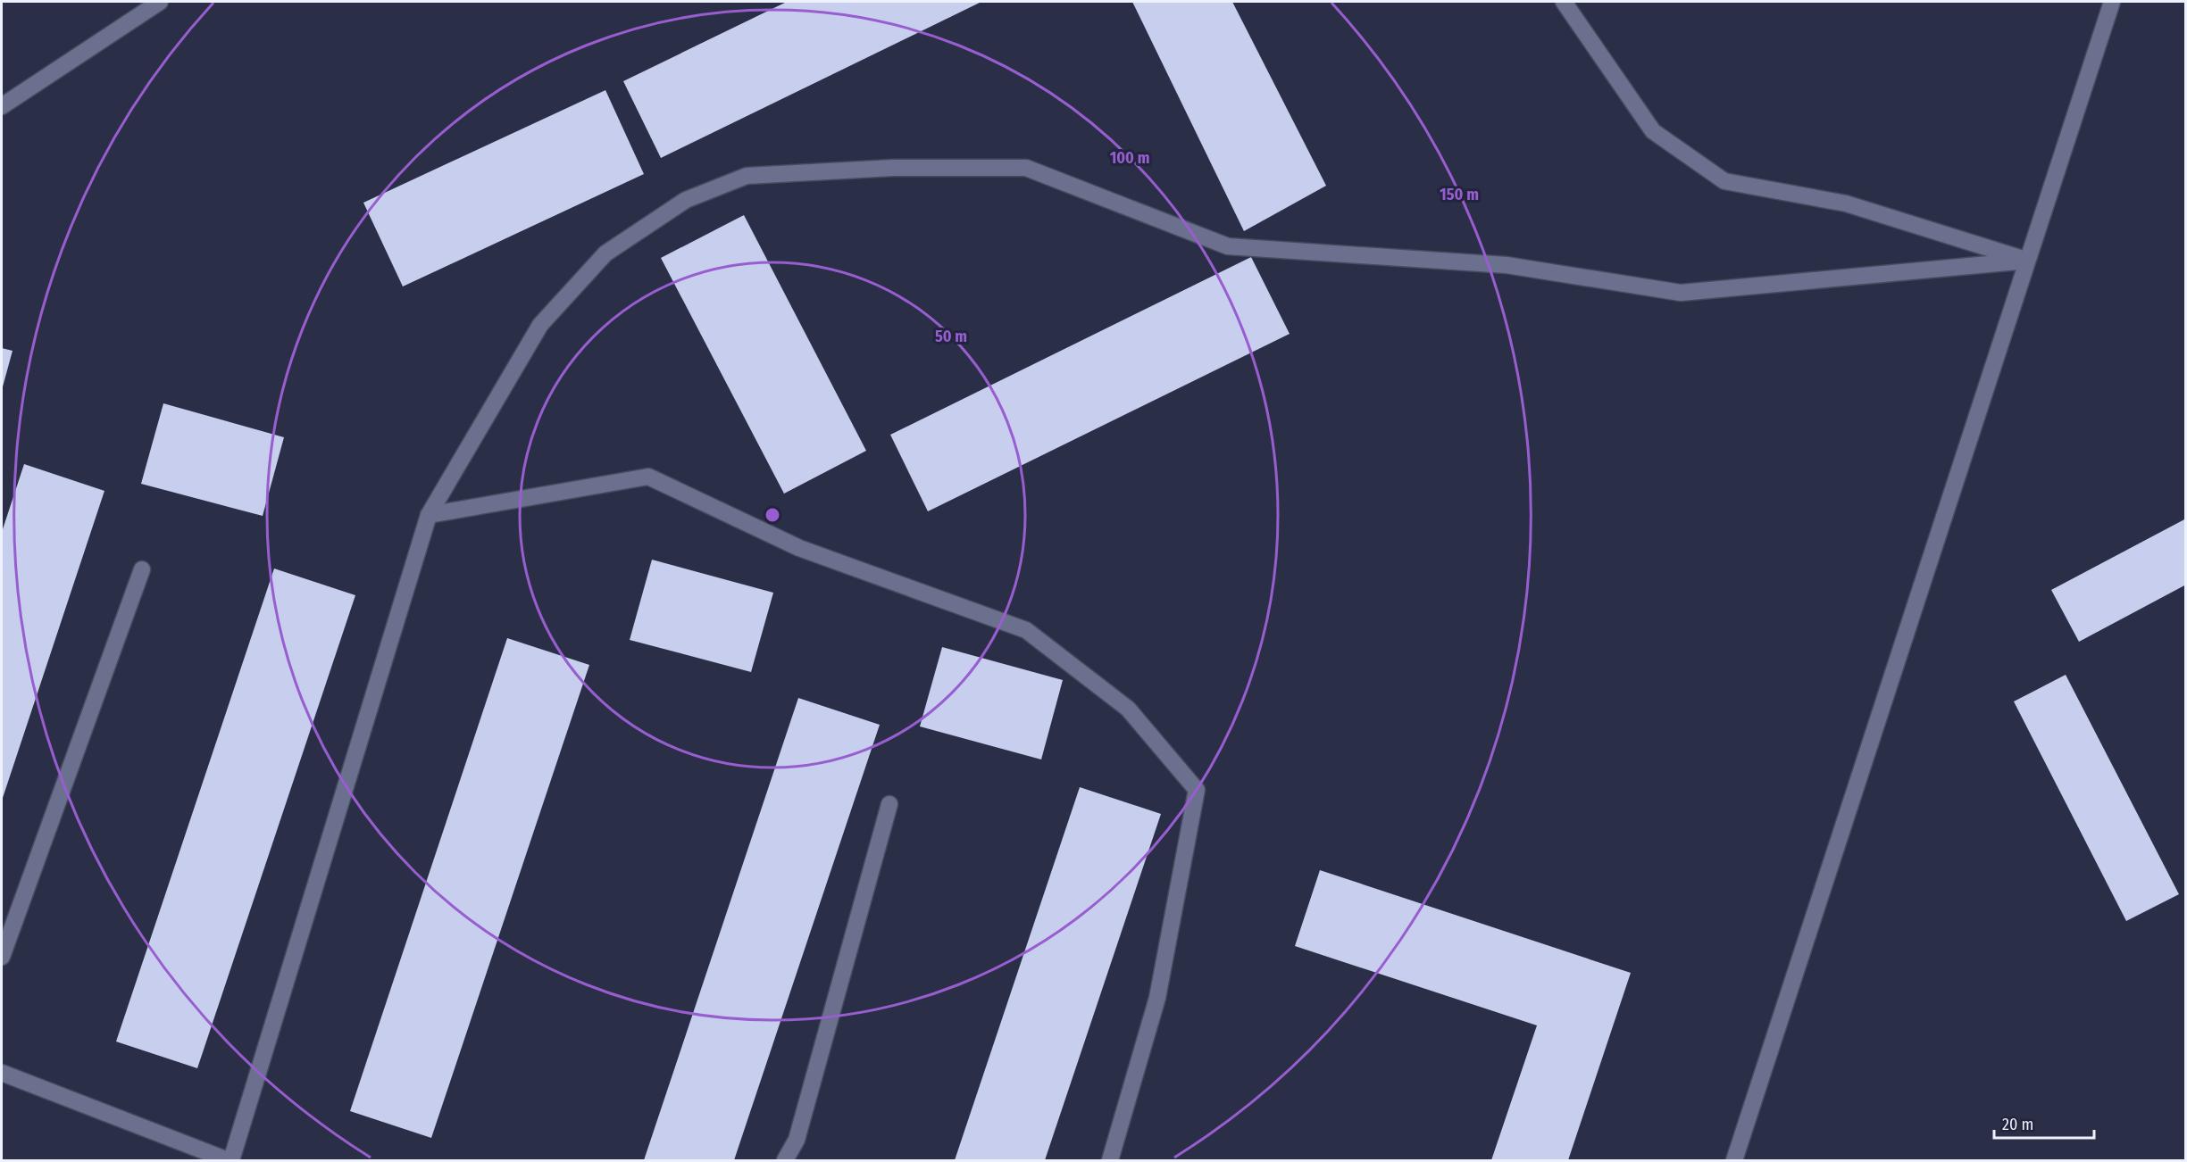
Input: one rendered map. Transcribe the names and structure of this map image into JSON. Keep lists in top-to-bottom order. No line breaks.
{"scale_bar":"20 m","rings":["100 m","150 m","50 m"]}
